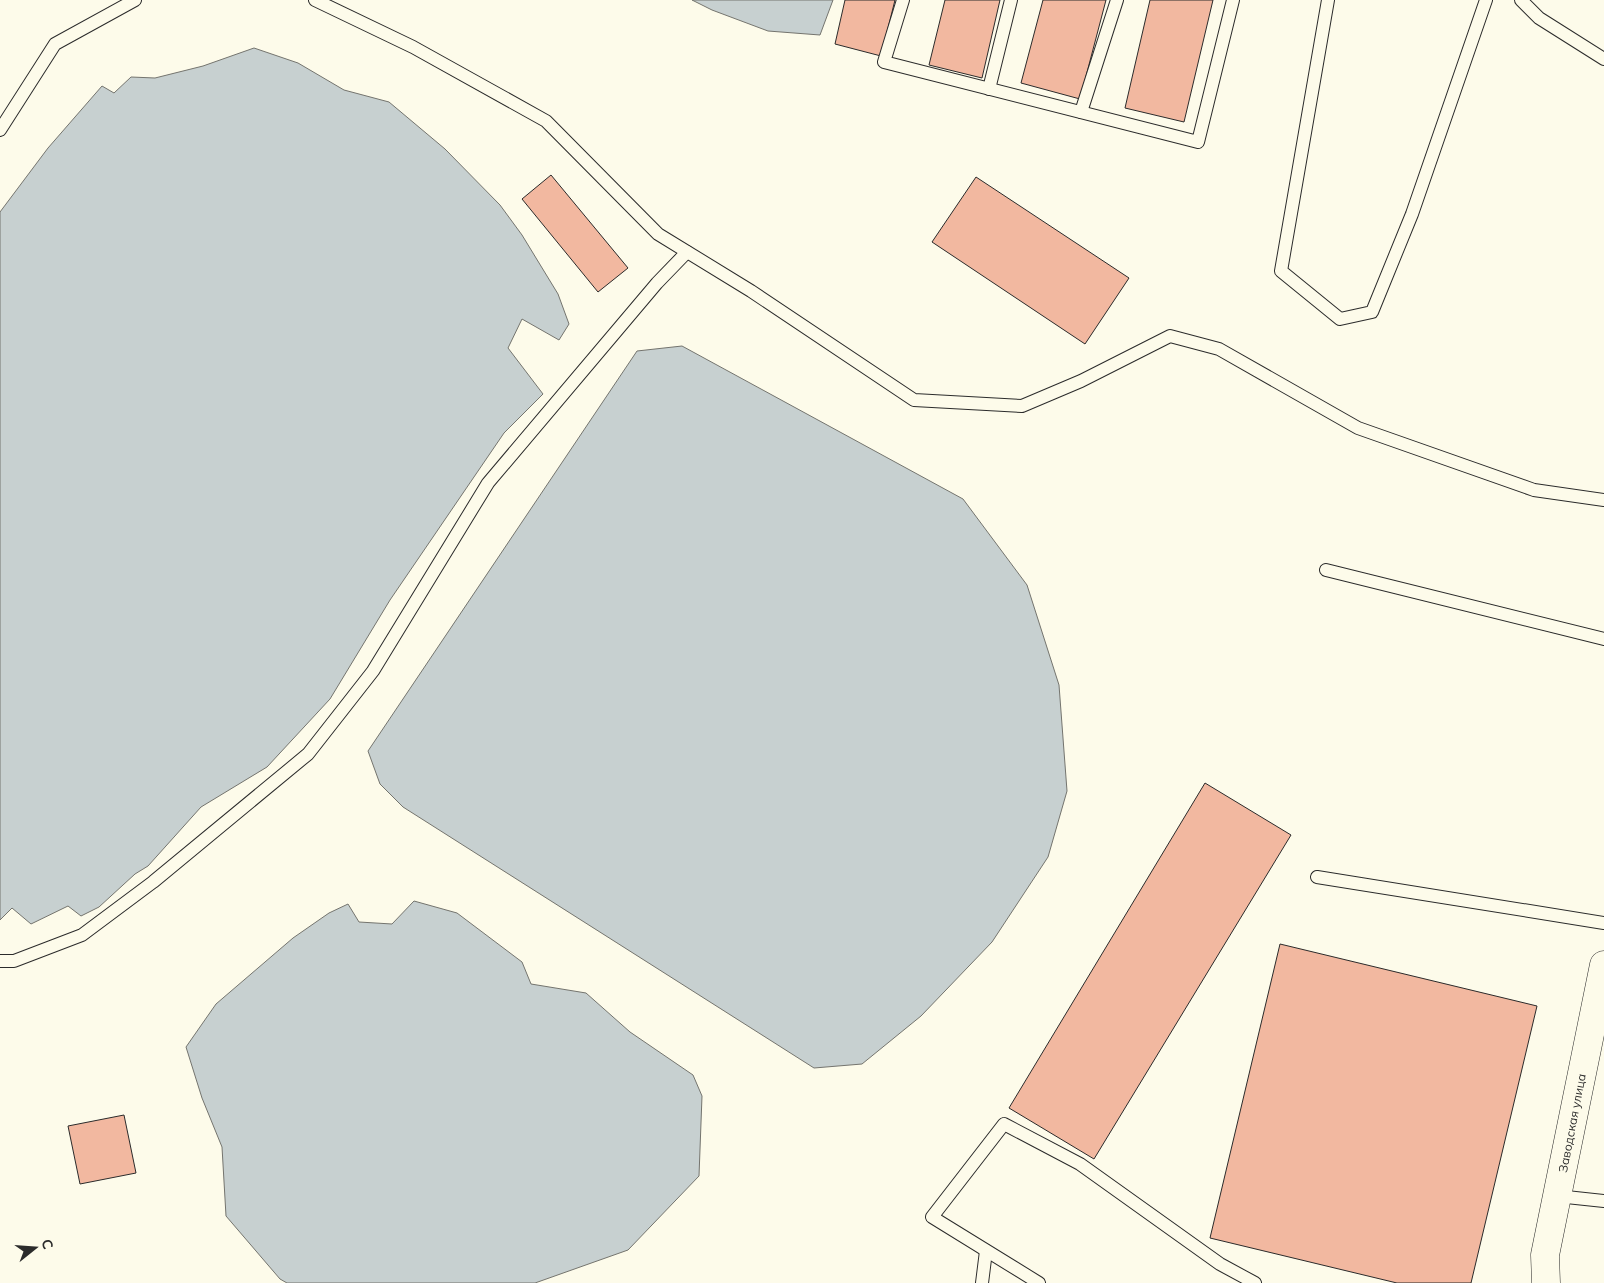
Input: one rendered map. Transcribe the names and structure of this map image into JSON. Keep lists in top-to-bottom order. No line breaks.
{"streets":{"street":["Заводская улица"]},"north":"right"}
